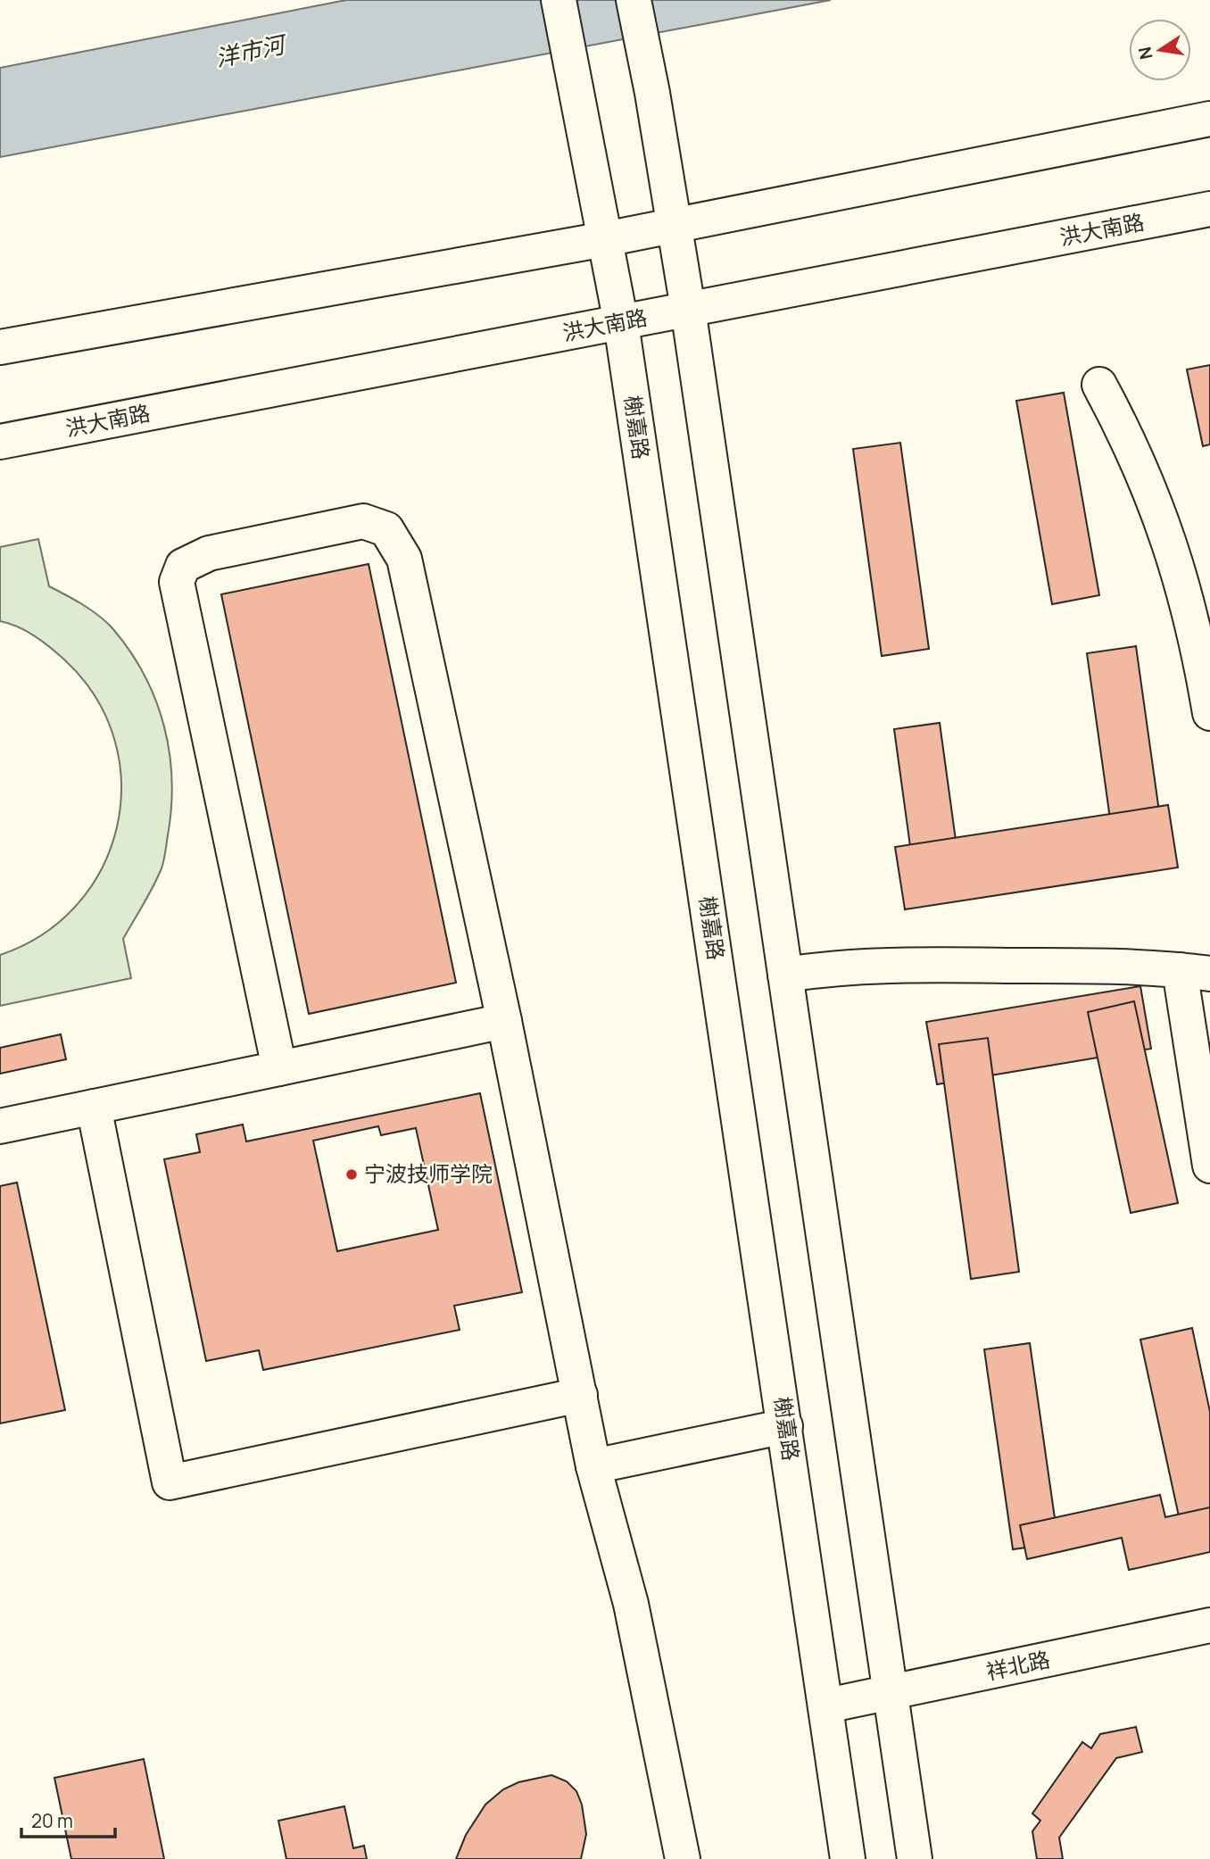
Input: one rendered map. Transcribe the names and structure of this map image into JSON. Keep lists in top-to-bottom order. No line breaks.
{"streets":{"main road":["洪大南路","榭嘉路","祥北路"]},"crossings":[["洪大南路","榭嘉路"],["榭嘉路","祥北路"]],"water":["洋市河"],"places":["宁波技师学院"],"scale_bar":"20 m","north":"left"}
